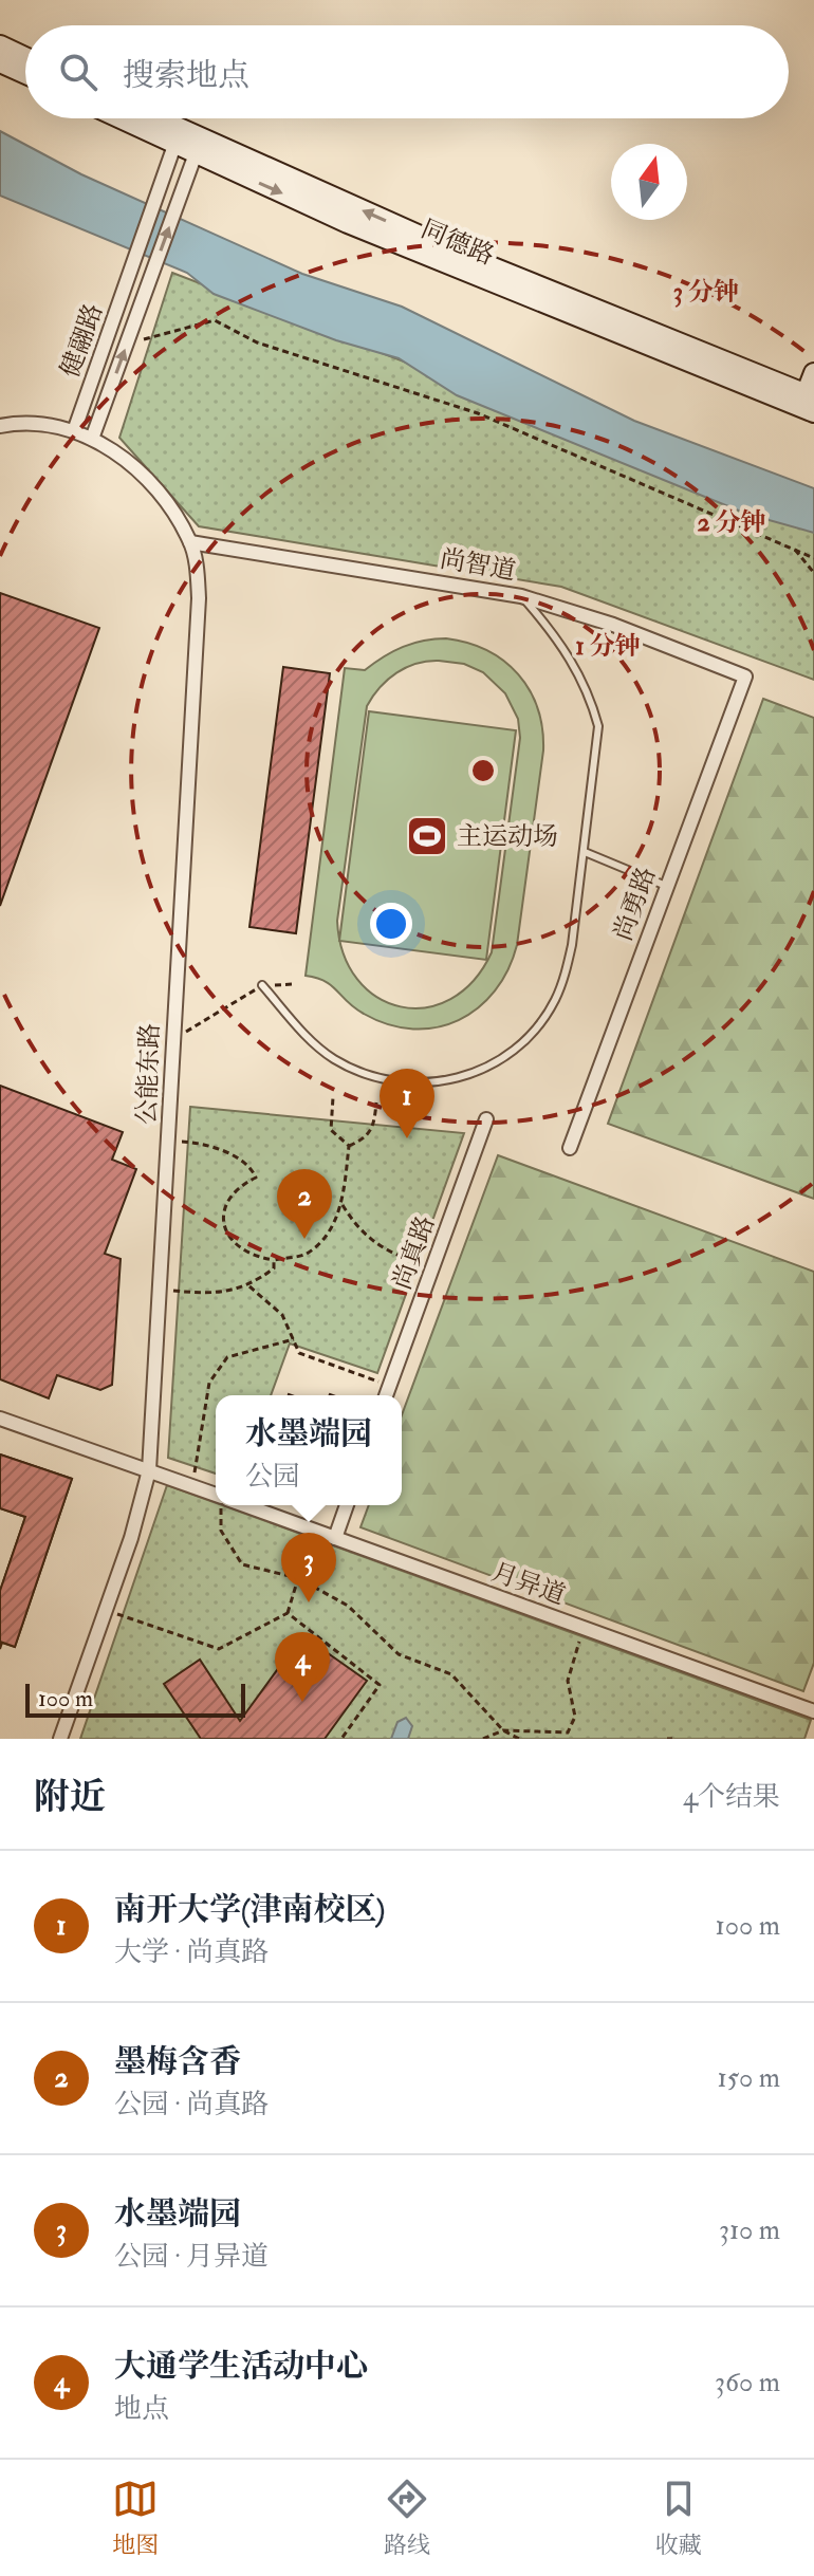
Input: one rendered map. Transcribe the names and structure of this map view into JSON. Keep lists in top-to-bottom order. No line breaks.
{"streets":{"main road":["同德路"],"street":["健翮路","尚智道","尚勇路","公能东路","尚真路","月异道"]},"crossings":[["同德路","健翮路"],["健翮路","公能东路"],["尚智道","尚勇路"],["尚智道","公能东路"],["公能东路","月异道"]],"places":{"sports":["主运动场"]},"scale_bar":"100 m","north":"top","page":{"search":"搜索地点","pins":["1","2","3","4"],"popup":["水墨端园","公园"],"scale":"100 m","heading":["附近","4个结果"],"list":[{"mark":"1","name":"南开大学(津南校区)","note":"大学 · 尚真路","value":"100 m"},{"mark":"2","name":"墨梅含香","note":"公园 · 尚真路","value":"150 m"},{"mark":"3","name":"水墨端园","note":"公园 · 月异道","value":"310 m"},{"mark":"4","name":"大通学生活动中心","note":"地点","value":"360 m"}],"nav":["地图","路线","收藏"]},"rings":["3 分钟","2 分钟","1 分钟"]}
